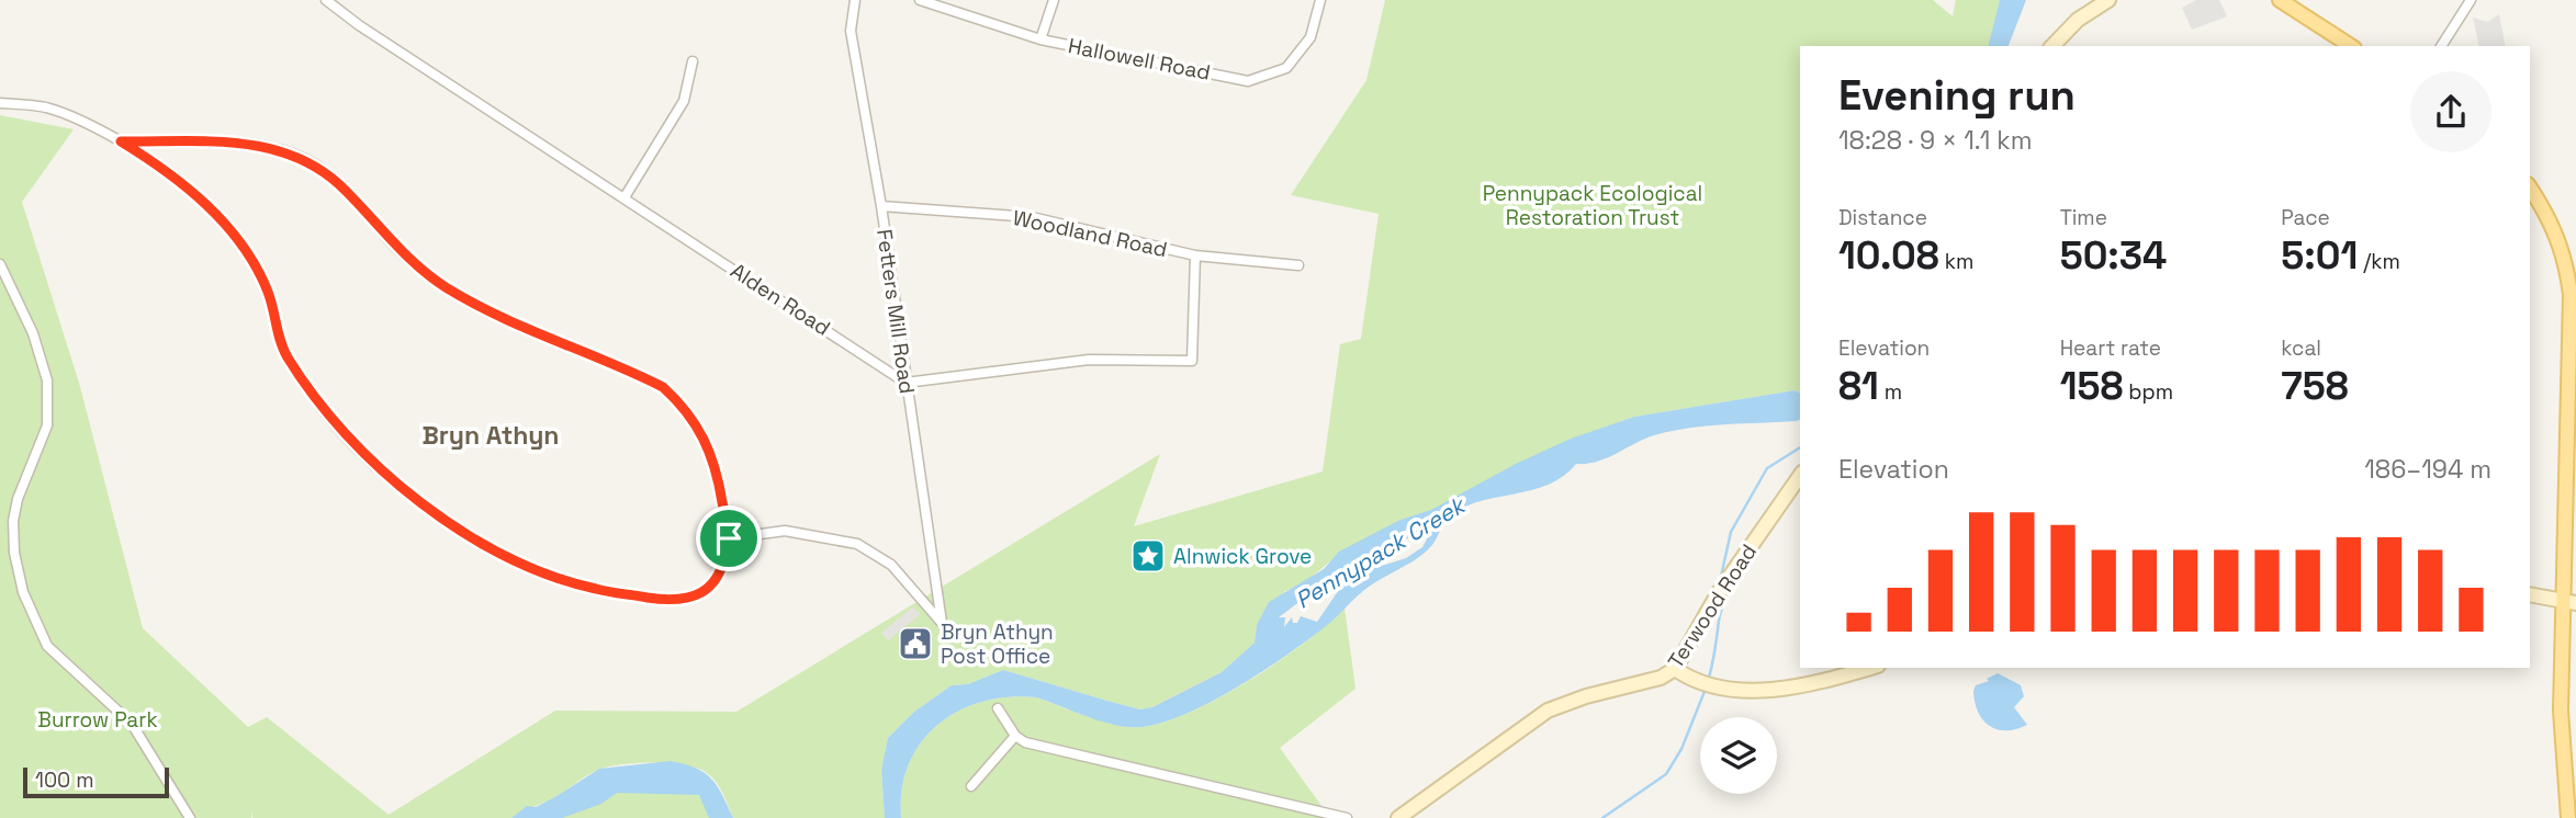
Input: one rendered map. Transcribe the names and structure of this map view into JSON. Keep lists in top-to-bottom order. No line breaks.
{"streets":{"street":["Hallowell Road","Woodland Road","Alden Road","Fetters Mill Road","Terwood Road"]},"crossings":[["Woodland Road","Fetters Mill Road"],["Alden Road","Fetters Mill Road"]],"districts":["Bryn Athyn"],"water":["Pennypack Creek"],"parks":["Pennypack Ecological Restoration Trust","Burrow Park"],"places":{"place":["Alnwick Grove"],"public building":["Bryn Athyn Post Office"]},"scale_bar":"100 m","page":{"heading":["Evening run","18:28 · 9 × 1.1 km"],"stats":[["Distance","10.08 km"],["Time","50:34"],["Pace","5:01 /km"],["Elevation","81 m"],["Heart rate","158 bpm"],["kcal","758"]],"chart":["Elevation","186–194 m"],"scale":"100 m"}}
